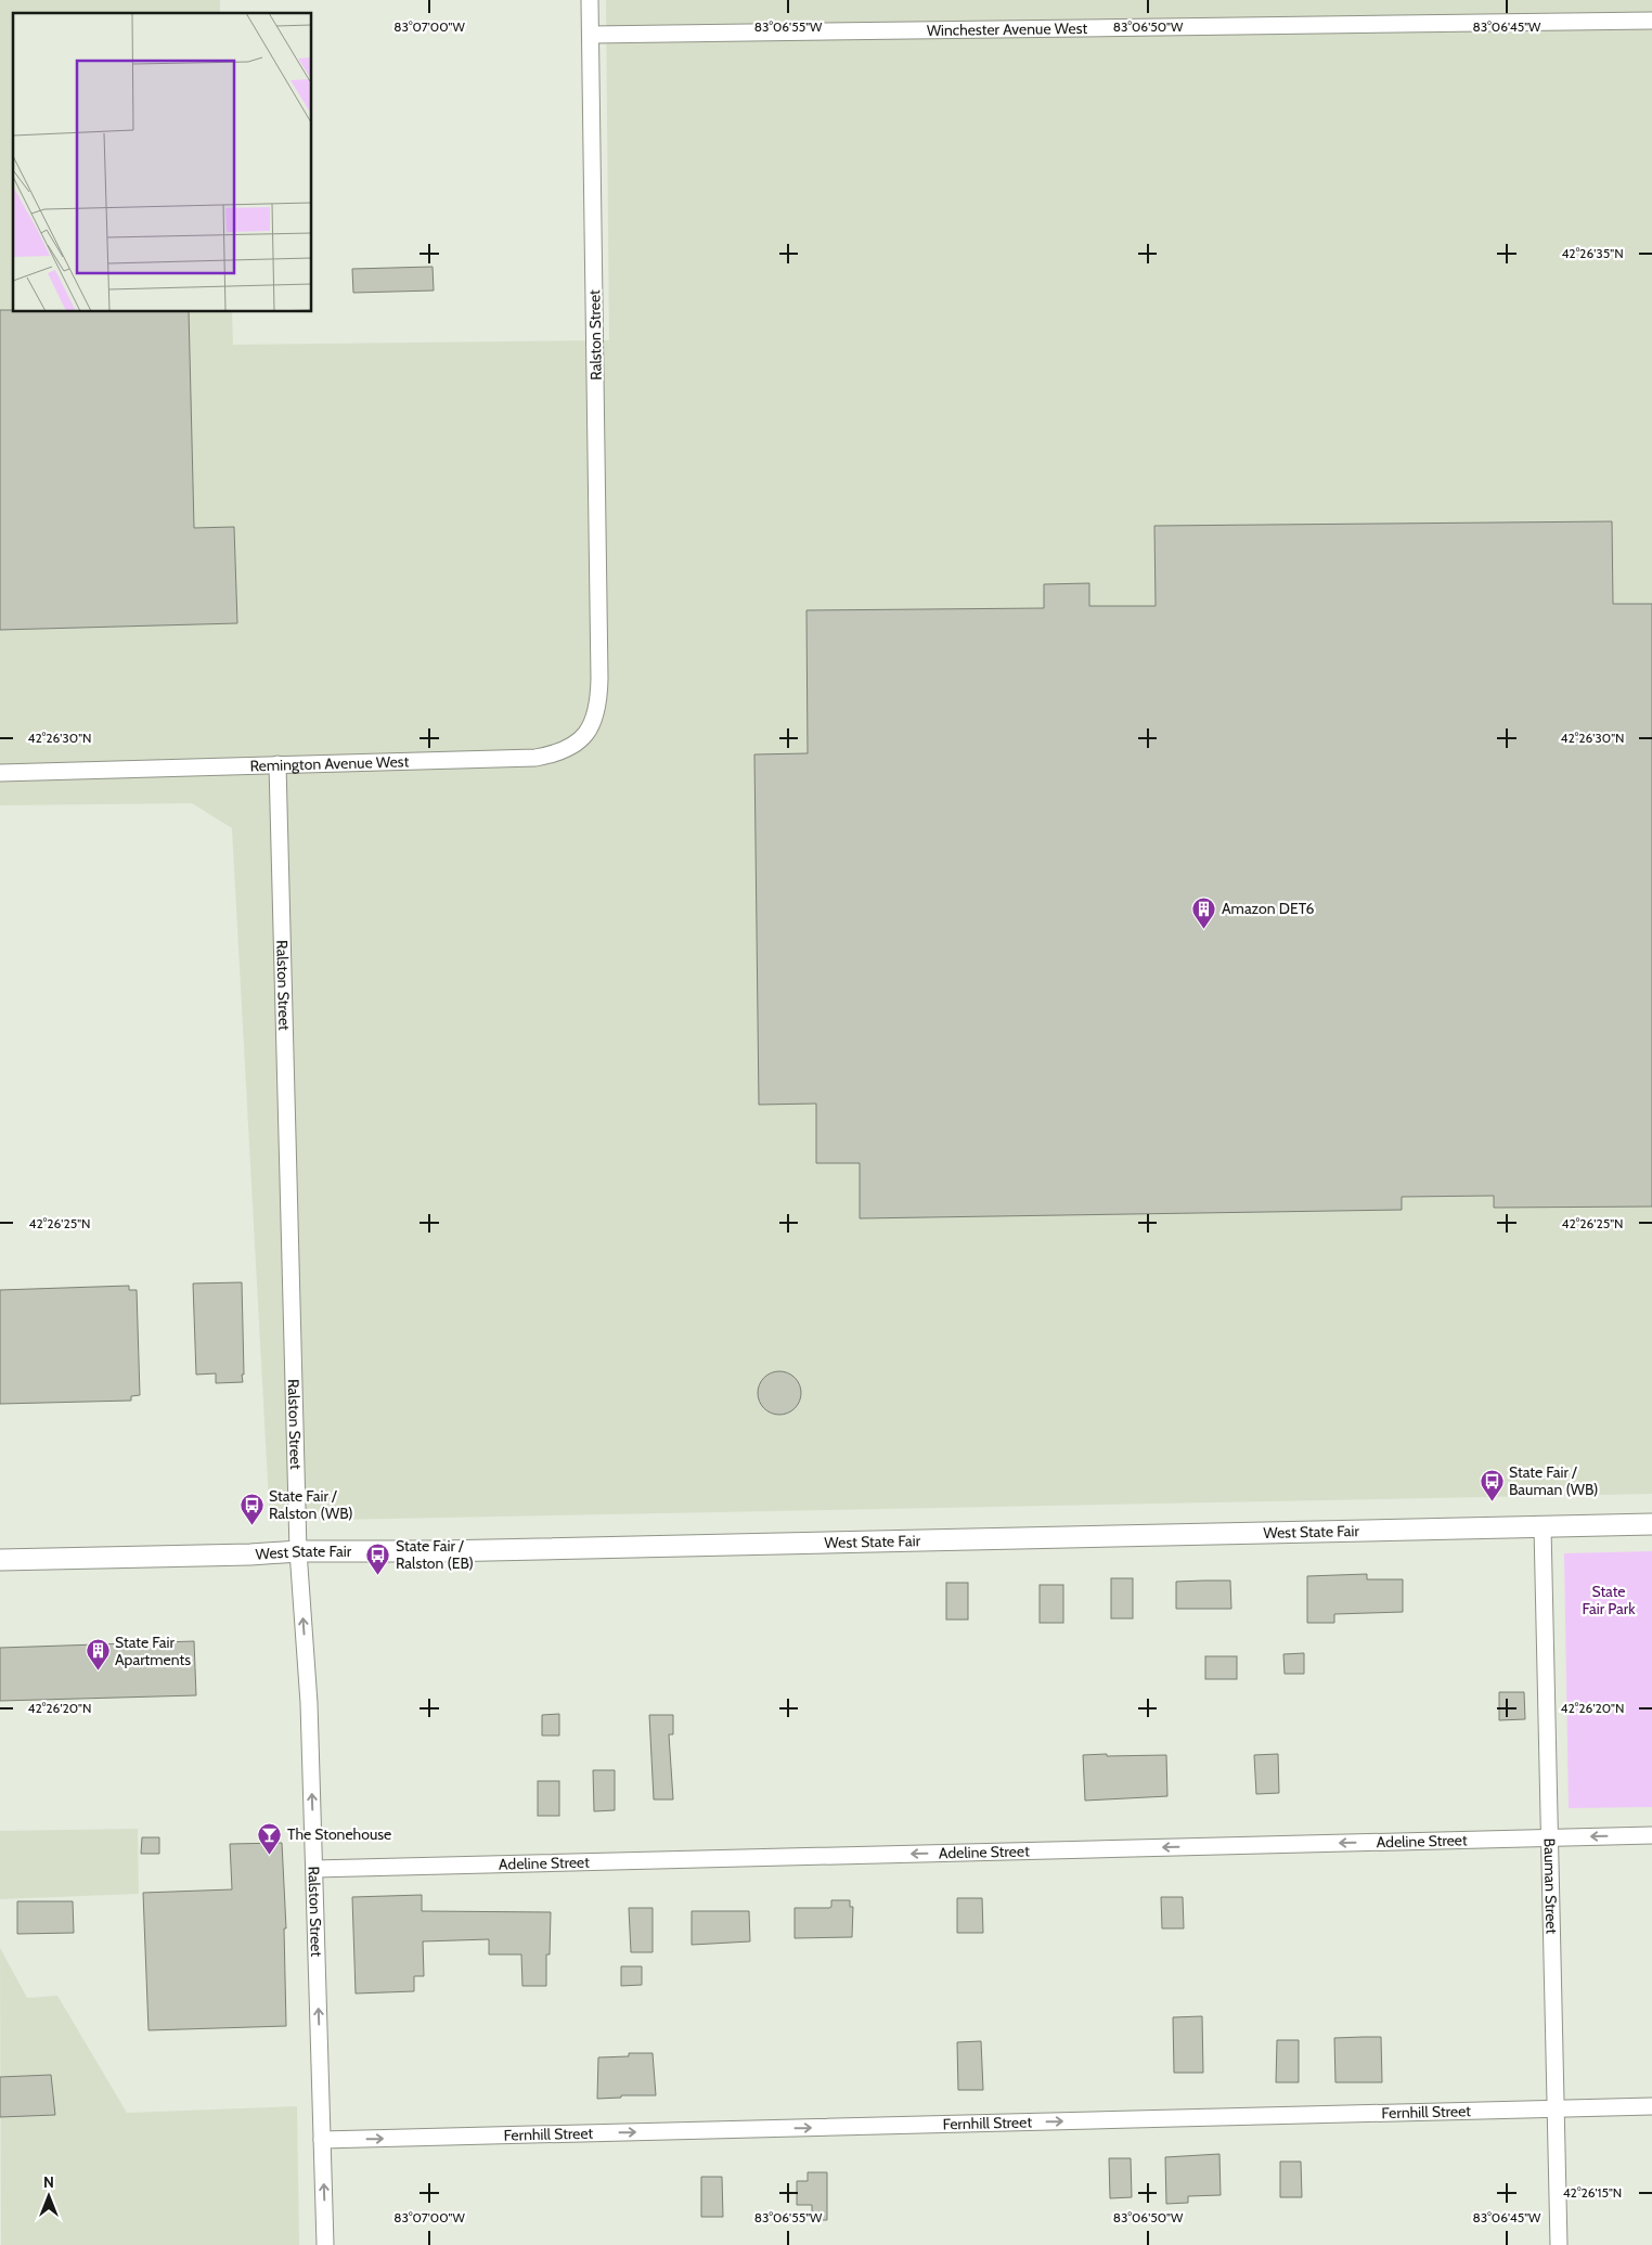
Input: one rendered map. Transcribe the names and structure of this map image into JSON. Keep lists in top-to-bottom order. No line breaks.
{"streets":{"street":["Winchester Avenue West","Ralston Street","Remington Avenue West","West State Fair","Adeline Street","Bauman Street","Fernhill Street"]},"crossings":[["Winchester Avenue West","Ralston Street"],["Ralston Street","Remington Avenue West"],["Ralston Street","West State Fair"],["Ralston Street","Adeline Street"],["Ralston Street","Fernhill Street"],["West State Fair","Bauman Street"],["Adeline Street","Bauman Street"],["Bauman Street","Fernhill Street"]],"one_way":["Adeline Street","Fernhill Street"],"parks":["State Fair Park"],"places":{"building":["Amazon DET6","State Fair Apartments"],"bus stop":["State Fair / Bauman (WB)","State Fair / Ralston (WB)","State Fair / Ralston (EB)"],"bar":["The Stonehouse"]},"north":"top","coordinates":["83°07'00\"W","83°06'55\"W","83°06'50\"W","83°06'45\"W","42°26'35\"N","42°26'30\"N","42°26'25\"N","42°26'20\"N","42°26'15\"N"]}
